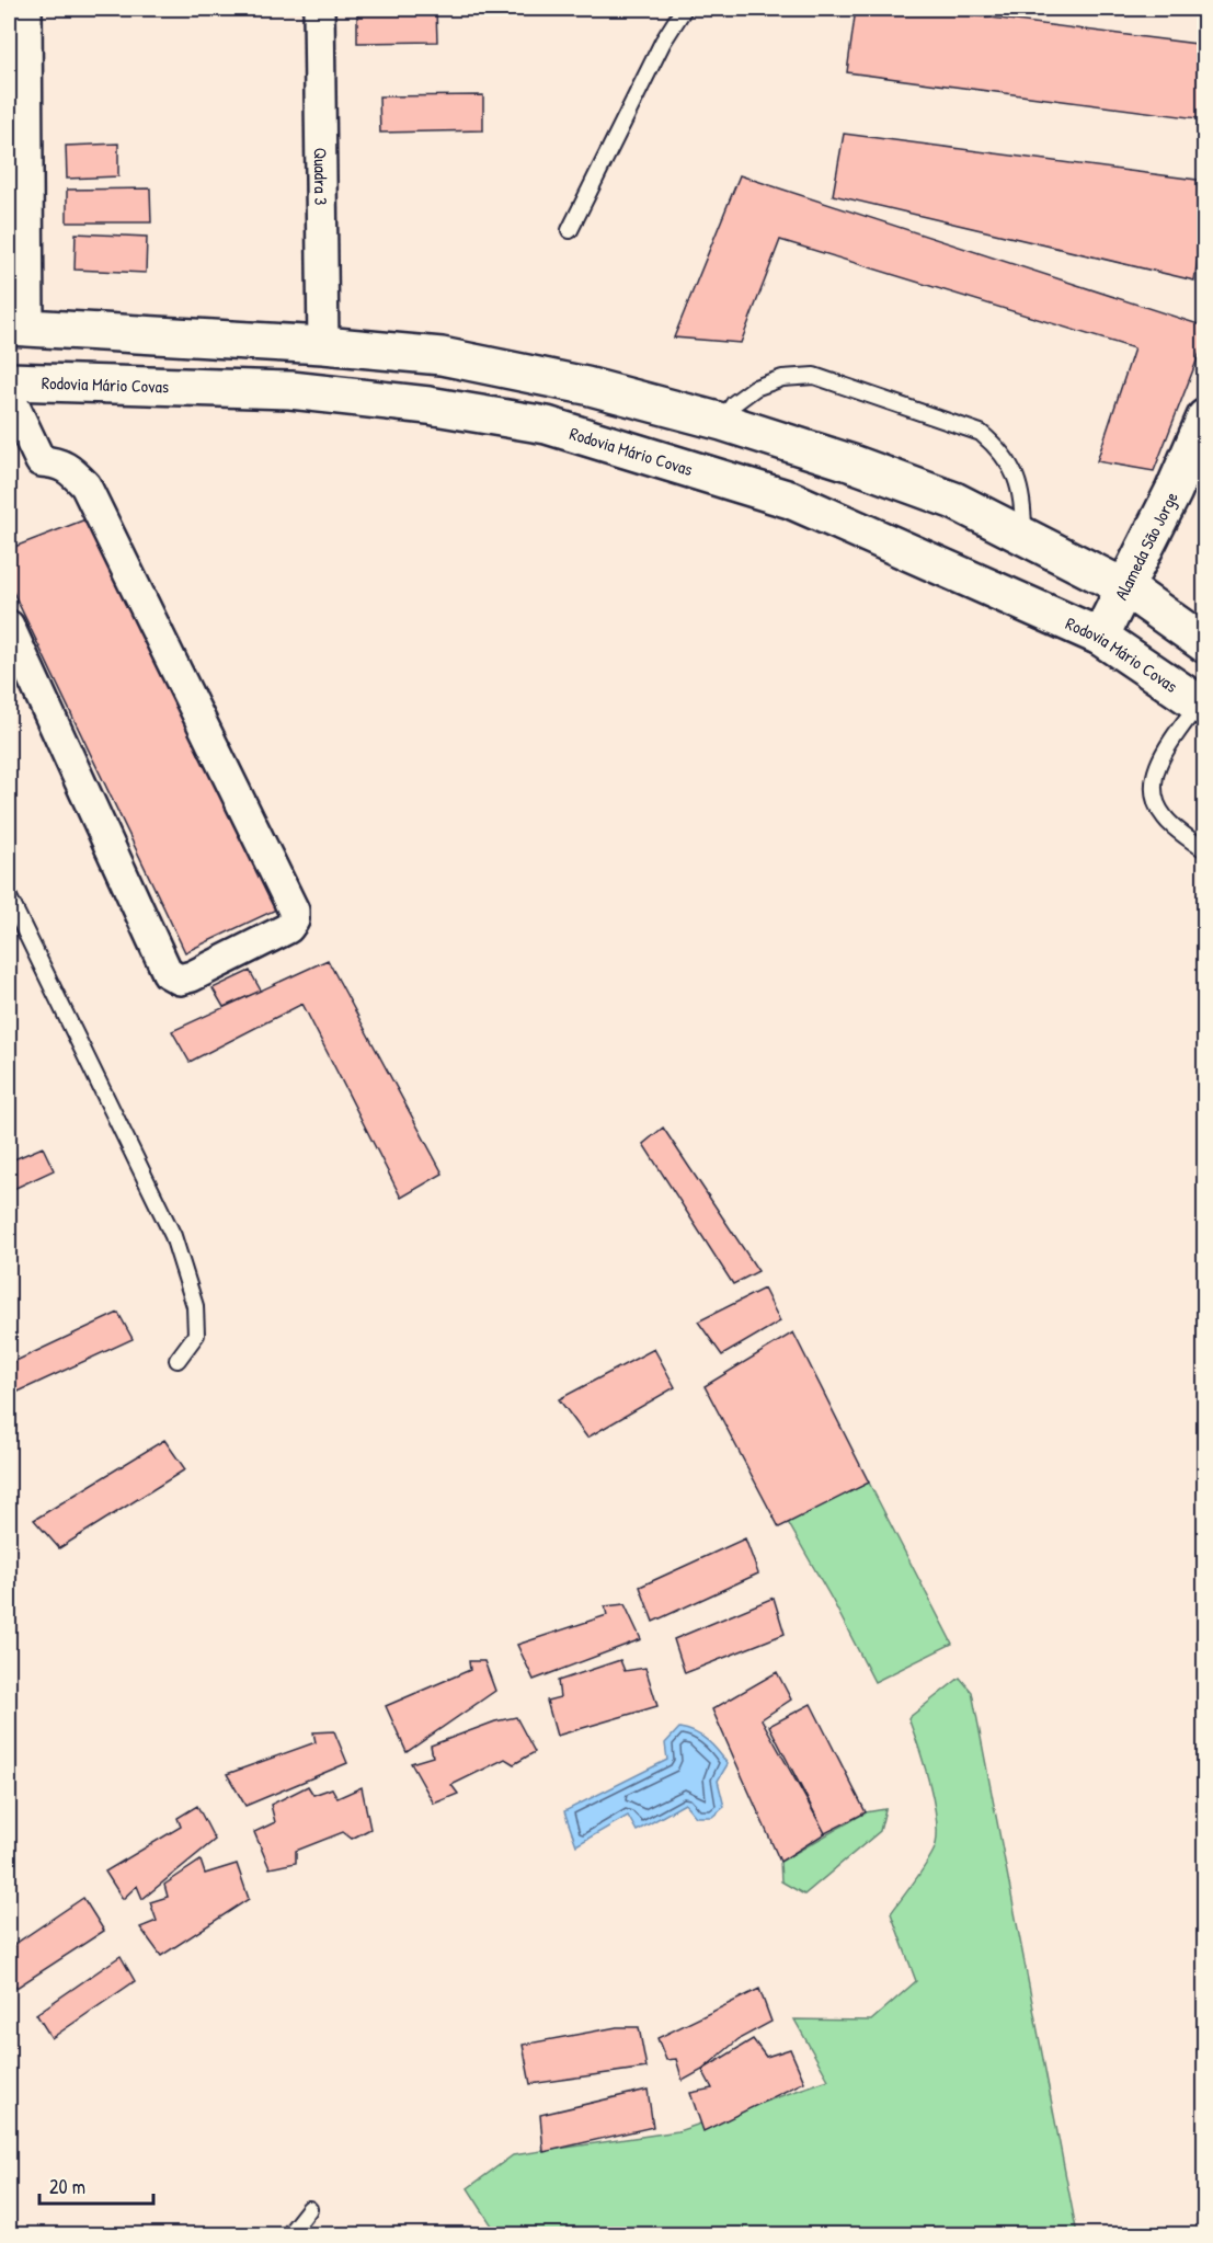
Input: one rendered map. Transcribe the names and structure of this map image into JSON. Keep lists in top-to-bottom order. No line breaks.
{"streets":{"main road":["Rodovia Mário Covas","Alameda São Jorge"],"street":["Quadra 3"]},"crossings":[["Rodovia Mário Covas","Alameda São Jorge"]],"scale_bar":"20 m"}
